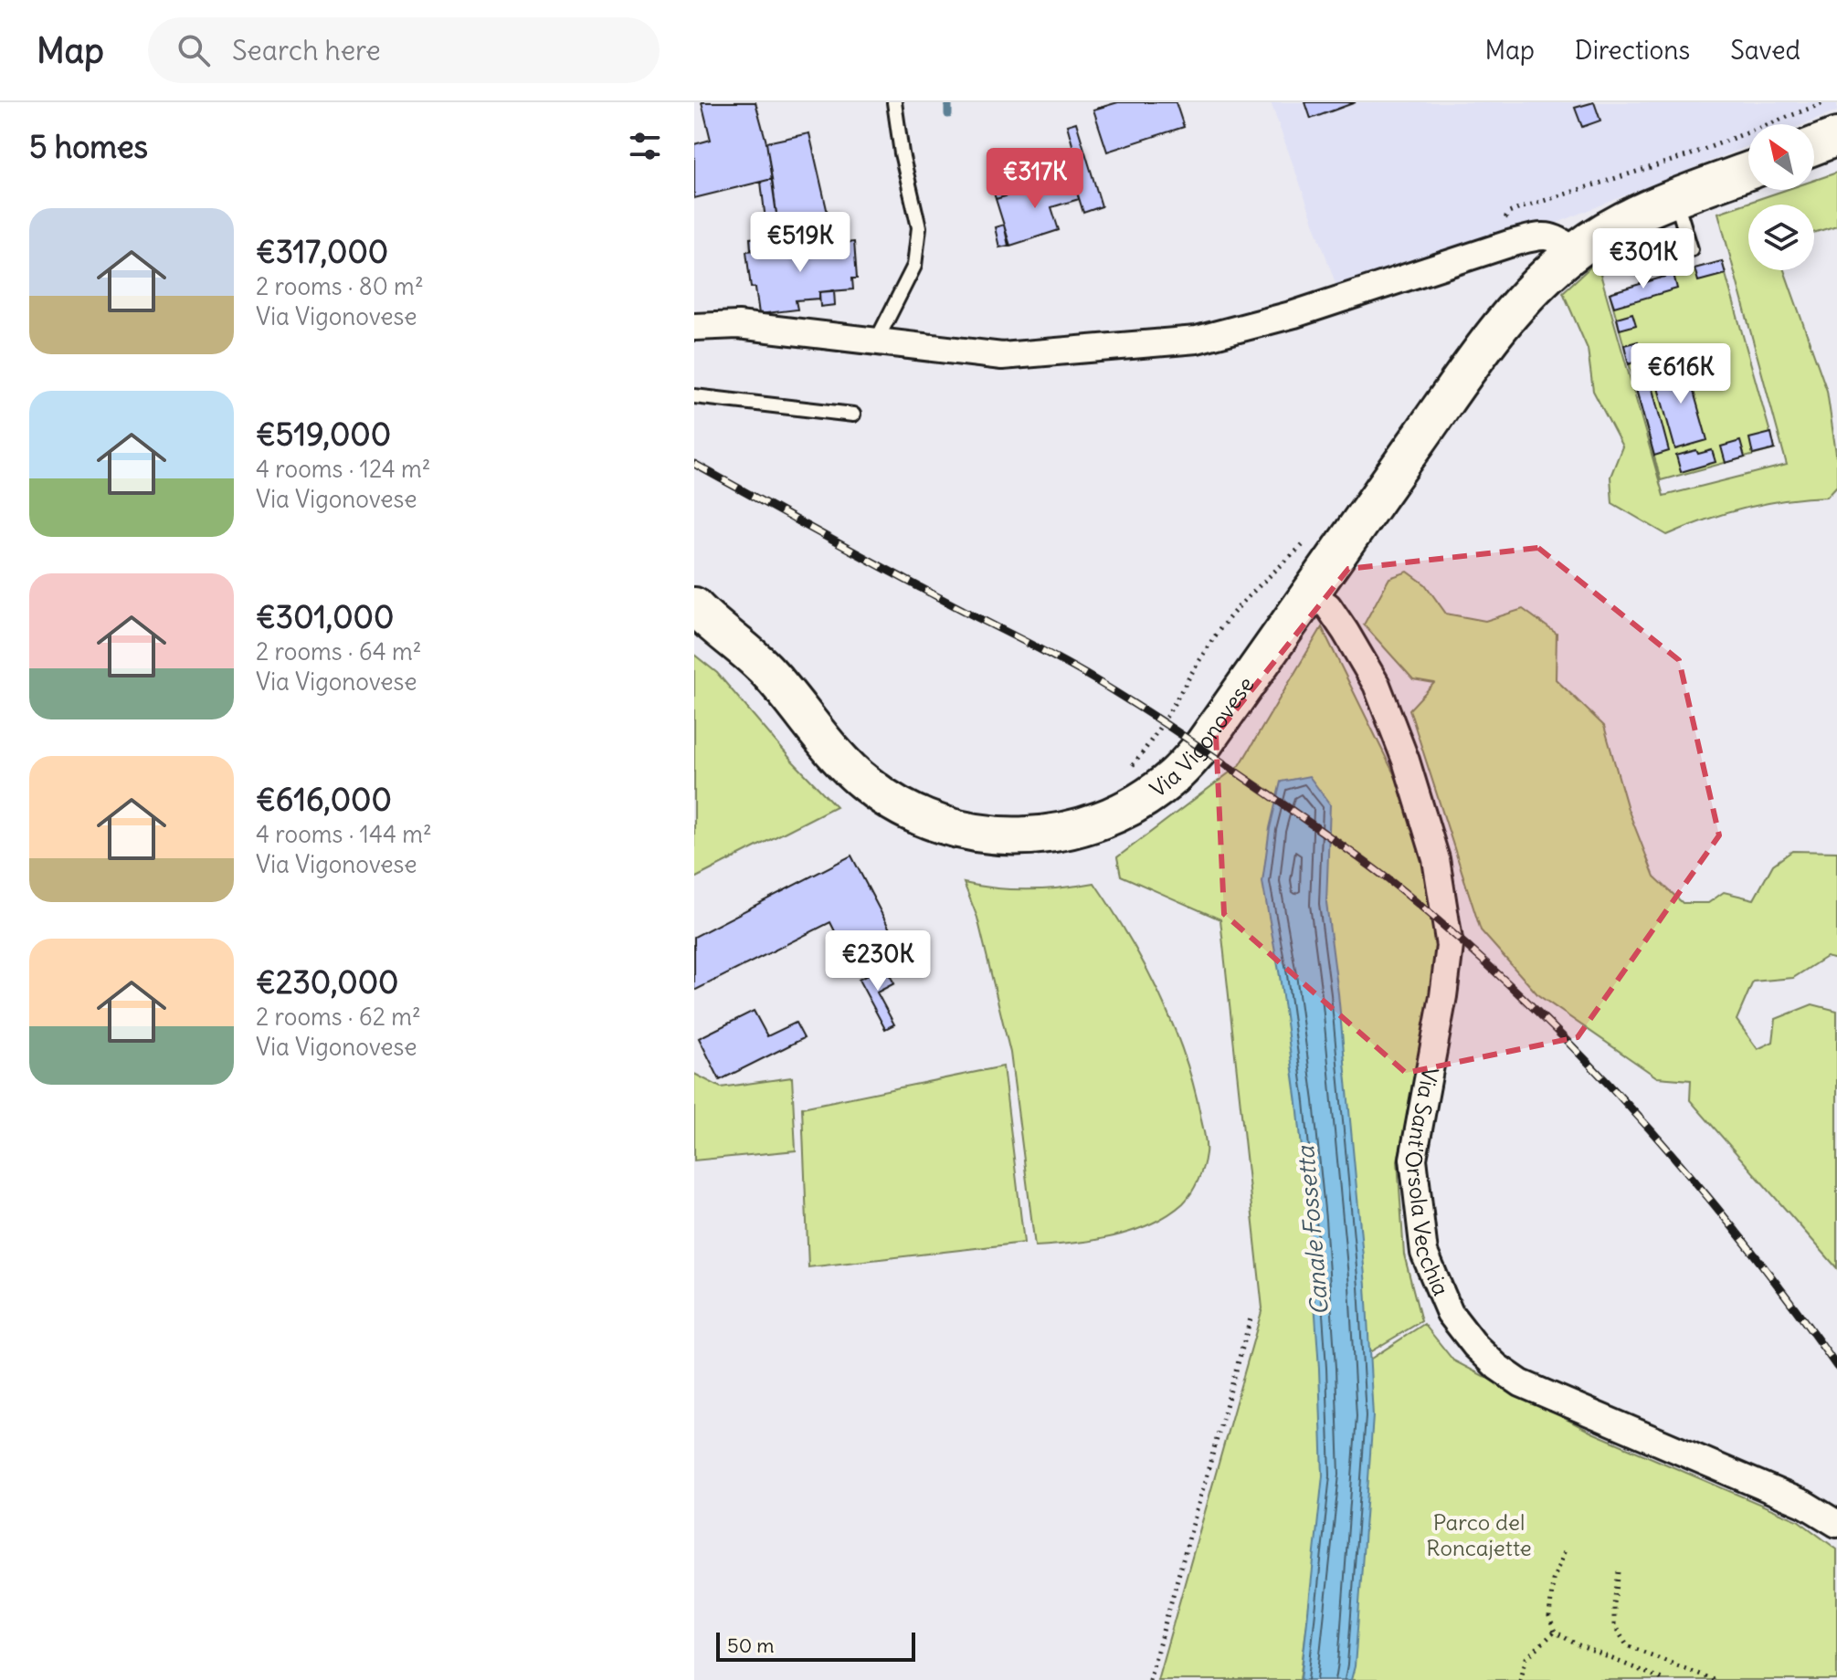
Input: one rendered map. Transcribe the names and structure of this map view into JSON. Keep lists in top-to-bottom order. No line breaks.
{"streets":{"main road":["Via Vigonovese"],"street":["Via Sant'Orsola Vecchia"]},"crossings":[["Via Vigonovese","Via Sant'Orsola Vecchia"]],"water":["Canale Fossetta"],"parks":["Parco del Roncajette"],"scale_bar":"50 m","north":"top left","page":{"header":"Map","search":"Search here","nav":["Map","Directions","Saved"],"heading":"5 homes","price":["€317K","€519K","€301K","€616K","€230K"],"list":[{"name":"€317,000","note":"2 rooms · 80 m² · Via Vigonovese"},{"name":"€519,000","note":"4 rooms · 124 m² · Via Vigonovese"},{"name":"€301,000","note":"2 rooms · 64 m² · Via Vigonovese"},{"name":"€616,000","note":"4 rooms · 144 m² · Via Vigonovese"},{"name":"€230,000","note":"2 rooms · 62 m² · Via Vigonovese"}],"scale":"50 m"}}
